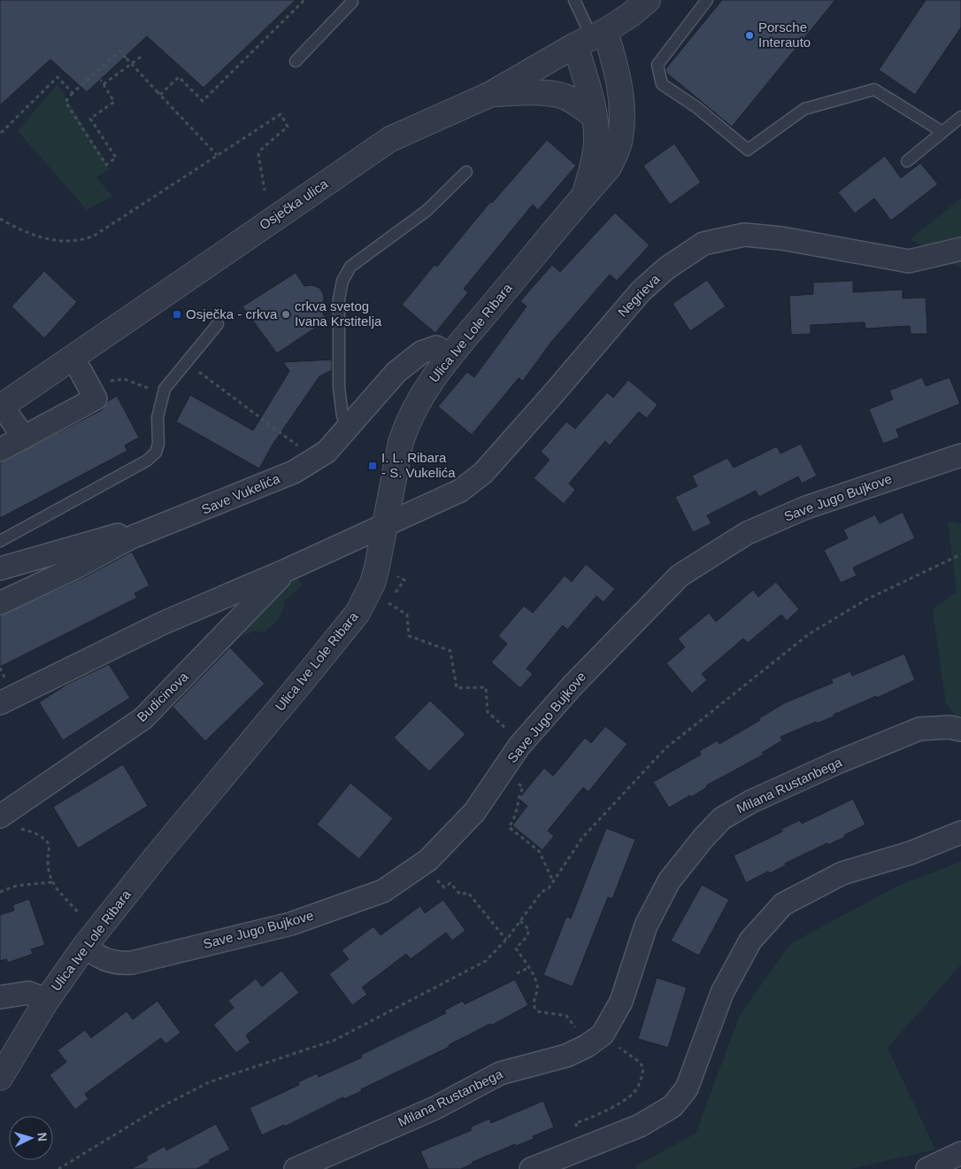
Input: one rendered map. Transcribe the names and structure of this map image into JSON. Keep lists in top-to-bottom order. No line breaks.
{"streets":{"street":["Osječka ulica","Negrieva","Ulica Ive Lole Ribara","Save Vukelića","Save Jugo Bujkove","Budicinova","Milana Rustanbega"]},"crossings":[["Osječka ulica","Ulica Ive Lole Ribara"],["Negrieva","Ulica Ive Lole Ribara"],["Negrieva","Budicinova"],["Ulica Ive Lole Ribara","Save Vukelića"],["Ulica Ive Lole Ribara","Save Jugo Bujkove"]],"places":{"other":["Porsche Interauto","crkva svetog Ivana Krstitelja"],"transit":["Osječka - crkva","I. L. Ribara - S. Vukelića"]},"north":"right"}
